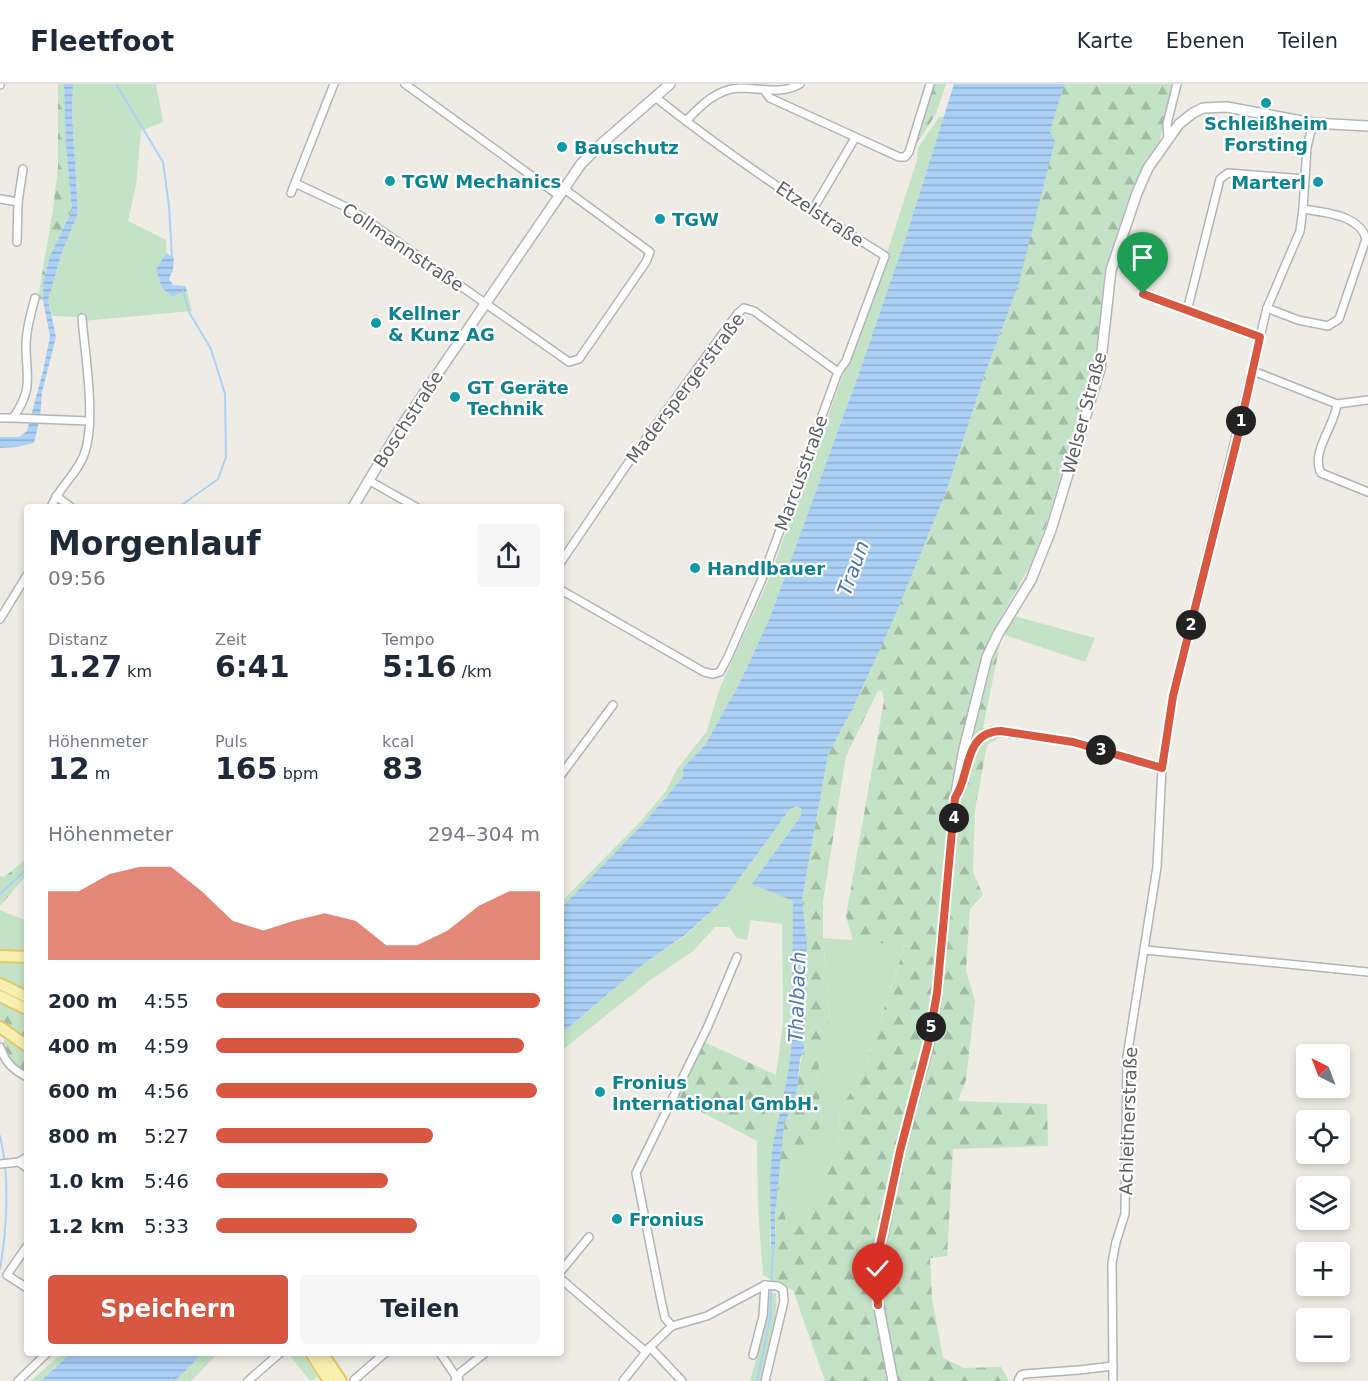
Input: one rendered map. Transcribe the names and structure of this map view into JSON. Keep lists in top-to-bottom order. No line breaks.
{"streets":{"main road":["Welser Straße","Boschstraße"],"street":["Etzelstraße","Collmannstraße","Maderspergerstraße","Marcusstraße","Achleitnerstraße"]},"crossings":[["Etzelstraße","Maderspergerstraße"],["Etzelstraße","Boschstraße"],["Etzelstraße","Marcusstraße"],["Collmannstraße","Boschstraße"],["Maderspergerstraße","Marcusstraße"],["Welser Straße","Achleitnerstraße"]],"water":["Traun","Thalbach"],"places":["Schleißheim Forsting","Bauschutz","TGW Mechanics","Marterl","TGW","Kellner & Kunz AG","GT Geräte Technik","Handlbauer","Fronius International GmbH.","Fronius"],"north":"top left","page":{"header":"Fleetfoot","nav":["Karte","Ebenen","Teilen"],"pins":["1","2","3","4","5"],"heading":["Morgenlauf","09:56"],"stats":[["Distanz","1.27 km"],["Zeit","6:41"],["Tempo","5:16 /km"],["Höhenmeter","12 m"],["Puls","165 bpm"],["kcal","83"]],"chart":["Höhenmeter","294–304 m"],"list":[{"name":"200 m","note":"4:55"},{"name":"400 m","note":"4:59"},{"name":"600 m","note":"4:56"},{"name":"800 m","note":"5:27"},{"name":"1.0 km","note":"5:46"},{"name":"1.2 km","note":"5:33"}],"map_buttons":["+","−"],"buttons":["Speichern","Teilen"]}}
